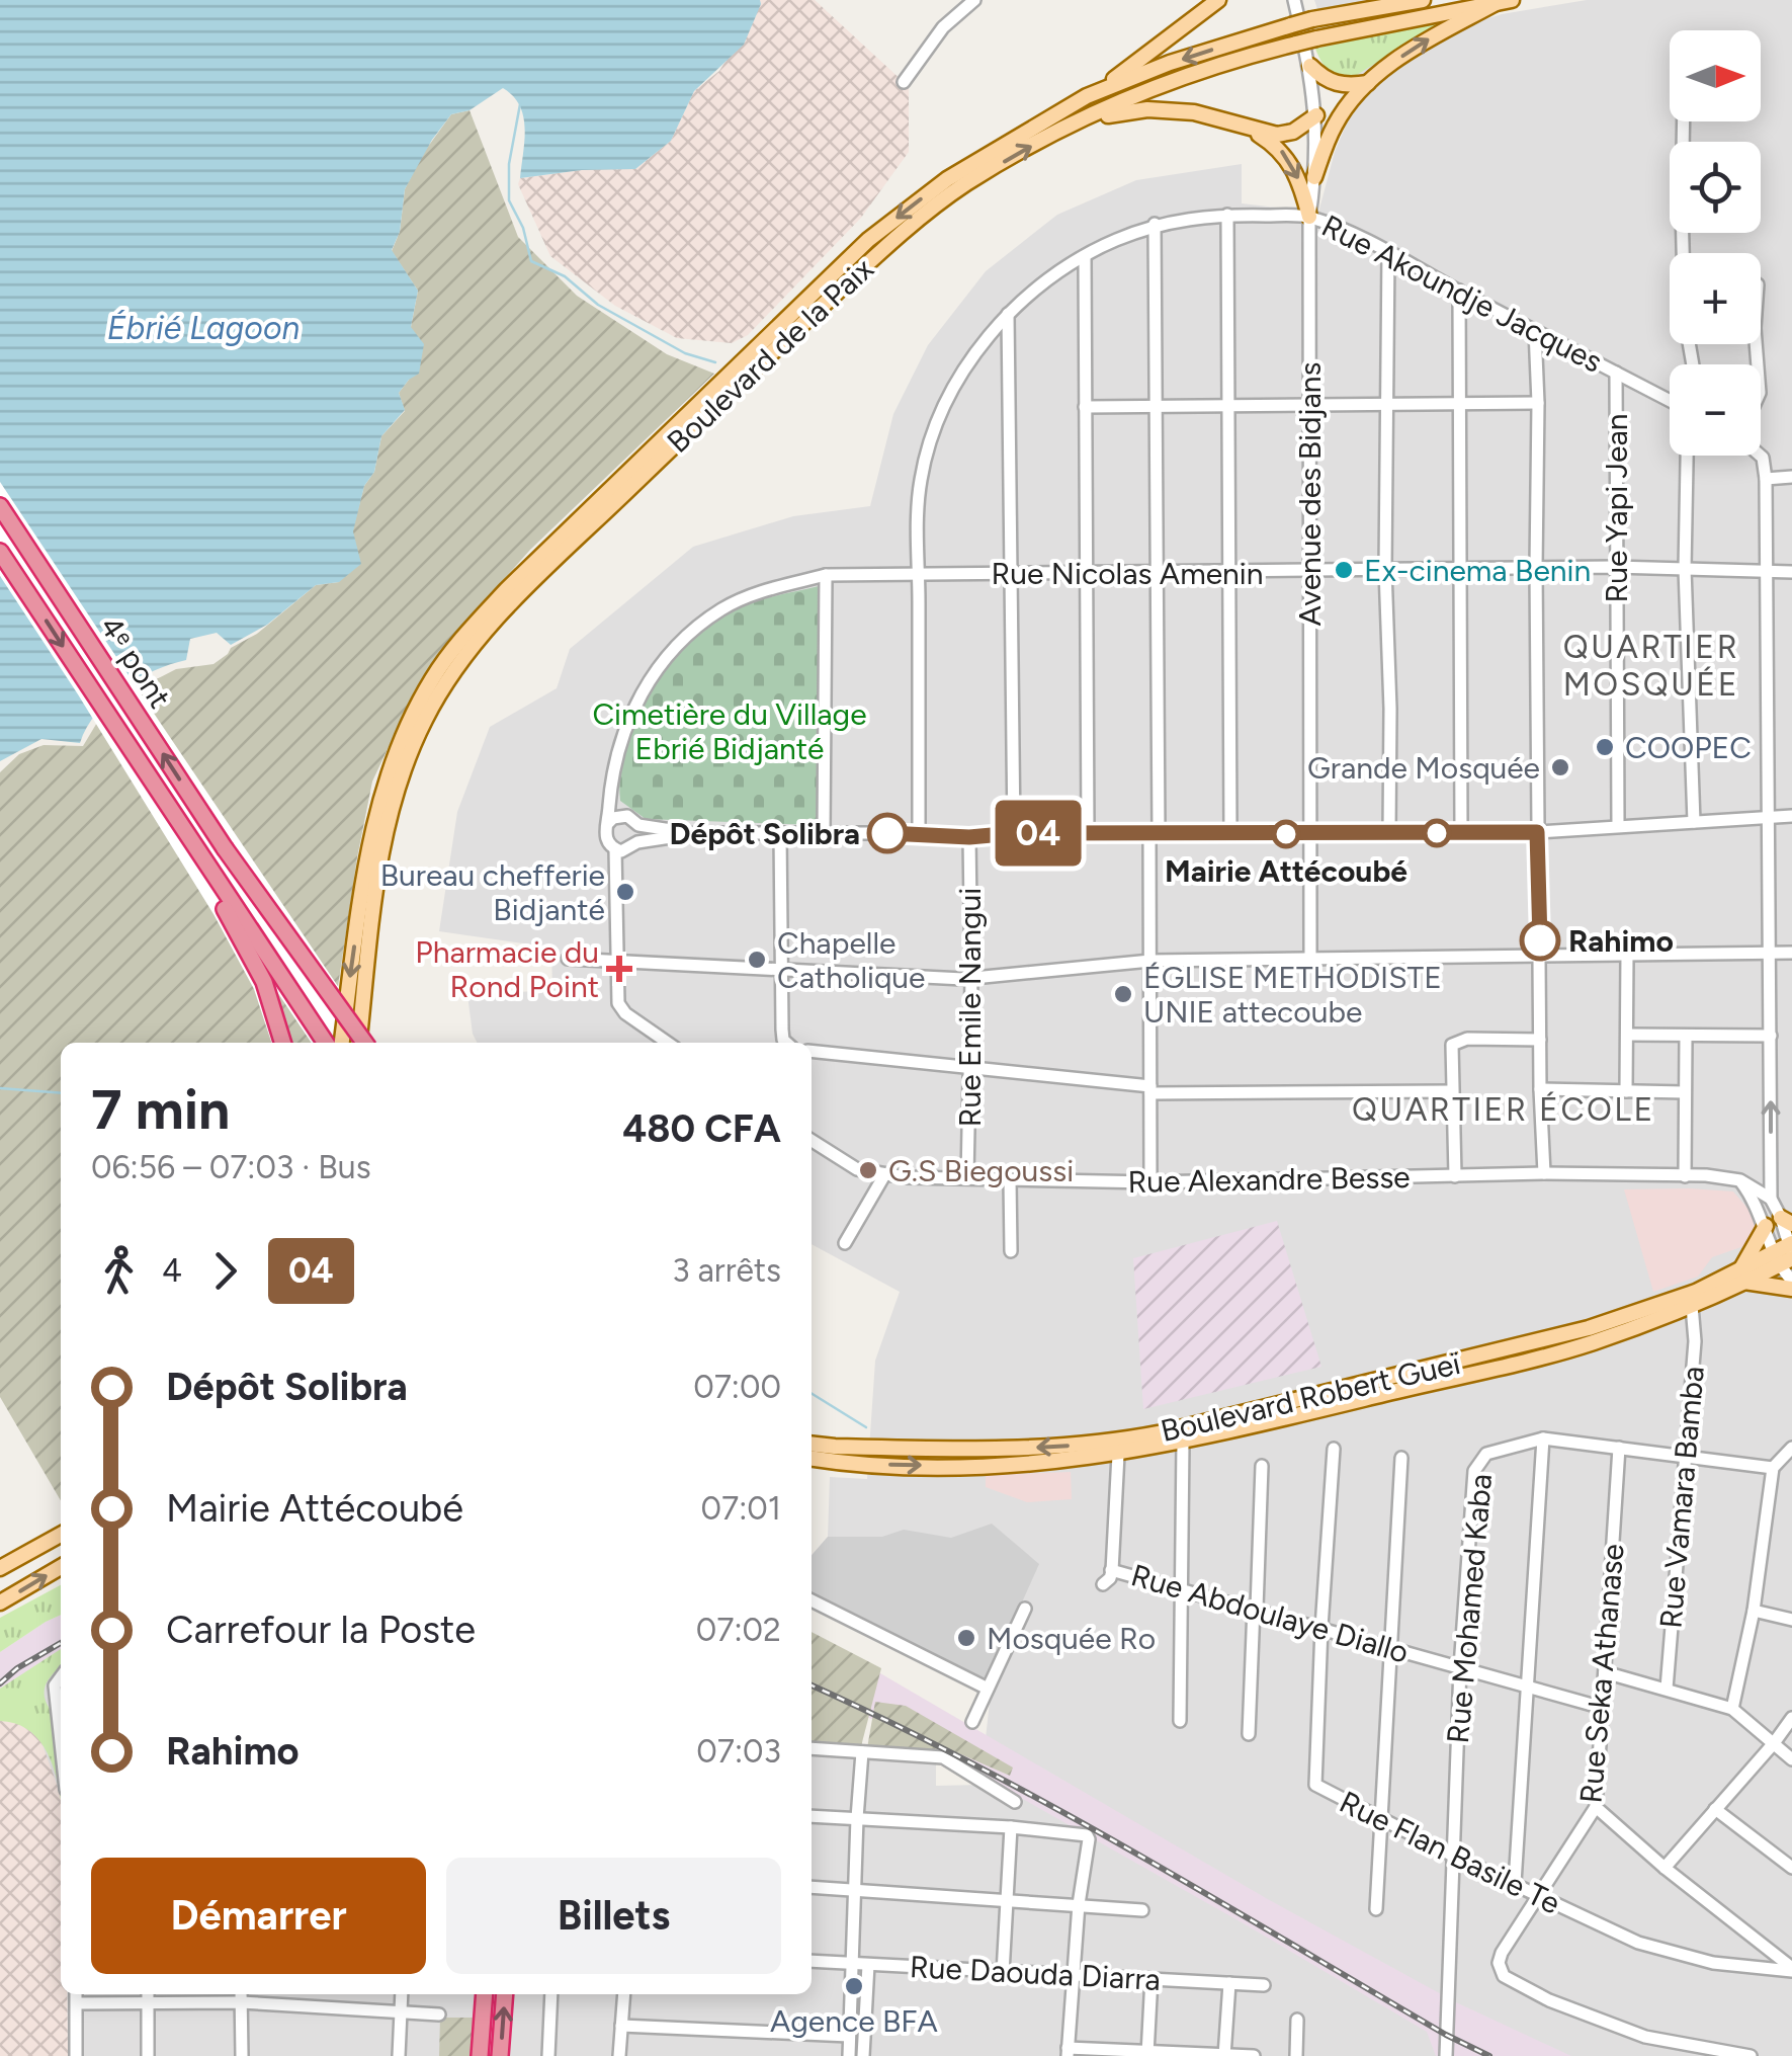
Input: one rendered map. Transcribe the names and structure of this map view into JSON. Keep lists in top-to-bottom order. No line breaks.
{"streets":{"highway":["4ᵉ pont"],"main road":["Boulevard de la Paix","Boulevard Robert Gueï"],"street":["Rue Akoundje Jacques","Avenue des Bidjans","Rue Yapi Jean","Rue Nicolas Amenin","Rue Emile Nangui","Rue Alexandre Besse","Rue Vamara Bamba","Rue Mohamed Kaba","Rue Abdoulaye Diallo","Rue Seka Athanase","Rue Flan Basile Te","Rue Daouda Diarra"]},"crossings":[["Rue Akoundje Jacques","Avenue des Bidjans"],["Rue Akoundje Jacques","Rue Yapi Jean"],["Rue Akoundje Jacques","Rue Nicolas Amenin"],["Boulevard de la Paix","Avenue des Bidjans"],["Avenue des Bidjans","Rue Nicolas Amenin"],["Rue Yapi Jean","Rue Nicolas Amenin"],["Rue Emile Nangui","Rue Alexandre Besse"],["Boulevard Robert Gueï","Rue Vamara Bamba"],["Rue Vamara Bamba","Rue Mohamed Kaba"],["Rue Mohamed Kaba","Rue Abdoulaye Diallo"],["Rue Mohamed Kaba","Rue Seka Athanase"],["Rue Mohamed Kaba","Rue Flan Basile Te"],["Rue Abdoulaye Diallo","Rue Seka Athanase"],["Rue Abdoulaye Diallo","Rue Flan Basile Te"],["Rue Seka Athanase","Rue Flan Basile Te"]],"districts":["QUARTIER MOSQUÉE","QUARTIER ÉCOLE"],"water":["Ébrié Lagoon"],"parks":["Cimetière du Village Ebrié Bidjanté"],"places":{"other":["Ex-cinema Benin","COOPEC","Grande Mosquée","Dépôt Solibra","Mairie Attécoubé","Bureau chefferie Bidjanté","Rahimo","Chapelle Catholique","ÉGLISE METHODISTE UNIE attecoube","G.S Biegoussi","Mosquée Ro","Agence BFA"],"health":["Pharmacie du Rond Point"]},"lines":["bus line 04"],"north":"right","page":{"on_map":"04","map_buttons":["+","−"],"heading":["7 min","06:56 – 07:03 · Bus","480 CFA"],"legs":["4","04","3 arrêts"],"list":[{"name":"Dépôt Solibra","value":"07:00"},{"name":"Mairie Attécoubé","value":"07:01"},{"name":"Carrefour la Poste","value":"07:02"},{"name":"Rahimo","value":"07:03"}],"buttons":["Démarrer","Billets"]}}
